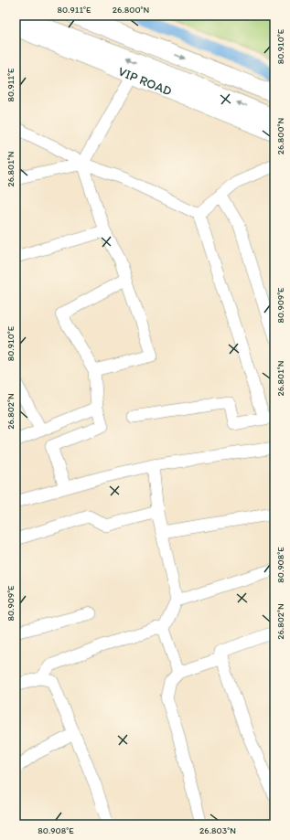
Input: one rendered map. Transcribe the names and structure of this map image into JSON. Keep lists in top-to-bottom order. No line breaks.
{"streets":{"main road":["VIP ROAD"]},"coordinates":["80.911°E","26.800°N","80.910°E","26.801°N","80.909°E","26.802°N","80.908°E","26.803°N"]}
